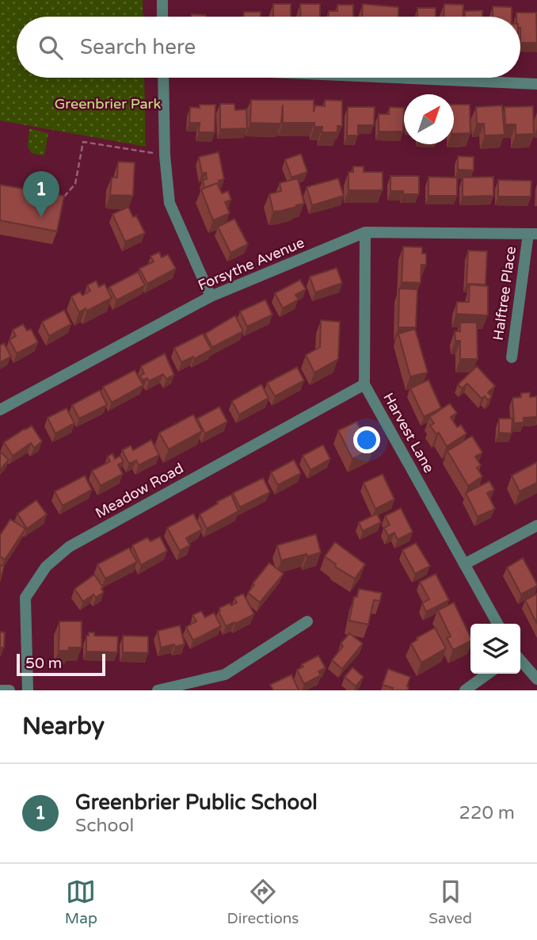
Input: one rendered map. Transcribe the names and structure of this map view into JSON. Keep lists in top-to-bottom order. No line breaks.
{"streets":{"street":["Forsythe Avenue","Halftree Place","Harvest Lane","Meadow Road"]},"crossings":[["Forsythe Avenue","Halftree Place"],["Forsythe Avenue","Harvest Lane"],["Harvest Lane","Meadow Road"]],"parks":["Greenbrier Park"],"scale_bar":"50 m","north":"top right","page":{"search":"Search here","pins":"1","scale":"50 m","heading":"Nearby","list":[{"mark":"1","name":"Greenbrier Public School","note":"School","value":"220 m"}],"nav":["Map","Directions","Saved"]}}
